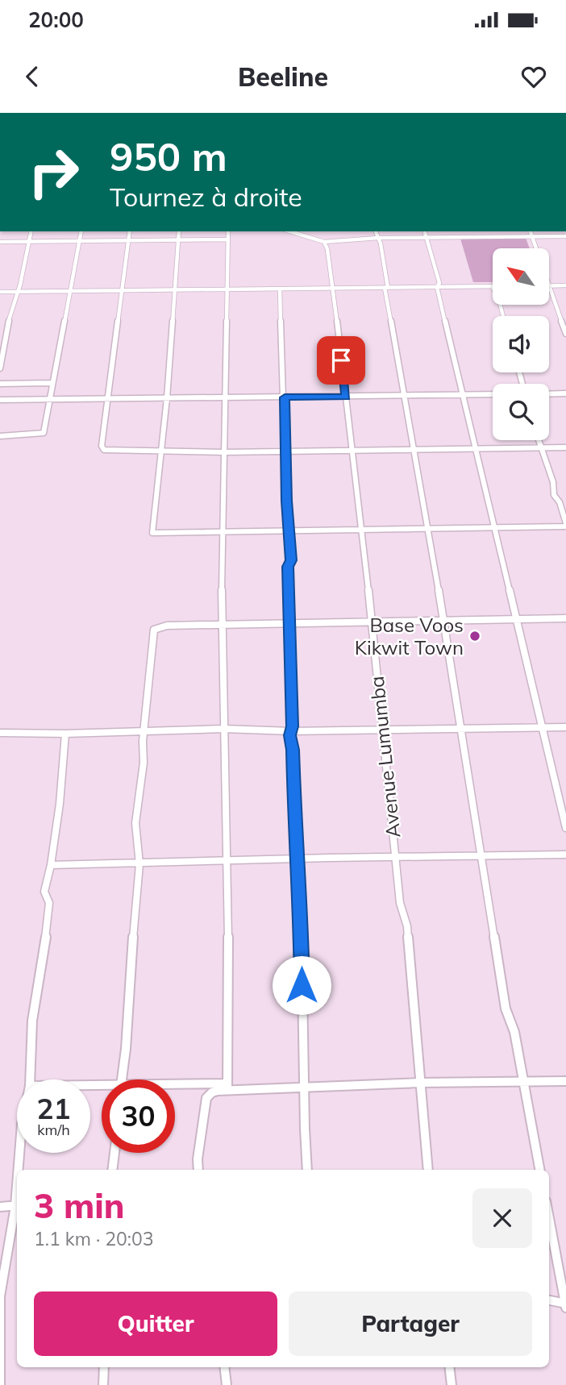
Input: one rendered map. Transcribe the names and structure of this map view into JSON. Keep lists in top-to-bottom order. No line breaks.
{"streets":{"street":["Avenue Lumumba"]},"places":["Base Voos Kikwit Town"],"north":"top left","page":{"status":"20:00","header":"Beeline","turn":["950 m","Tournez à droite"],"speed":"21 km/h","limit":"30","heading":["3 min","1.1 km · 20:03"],"buttons":["Quitter","Partager"]}}
